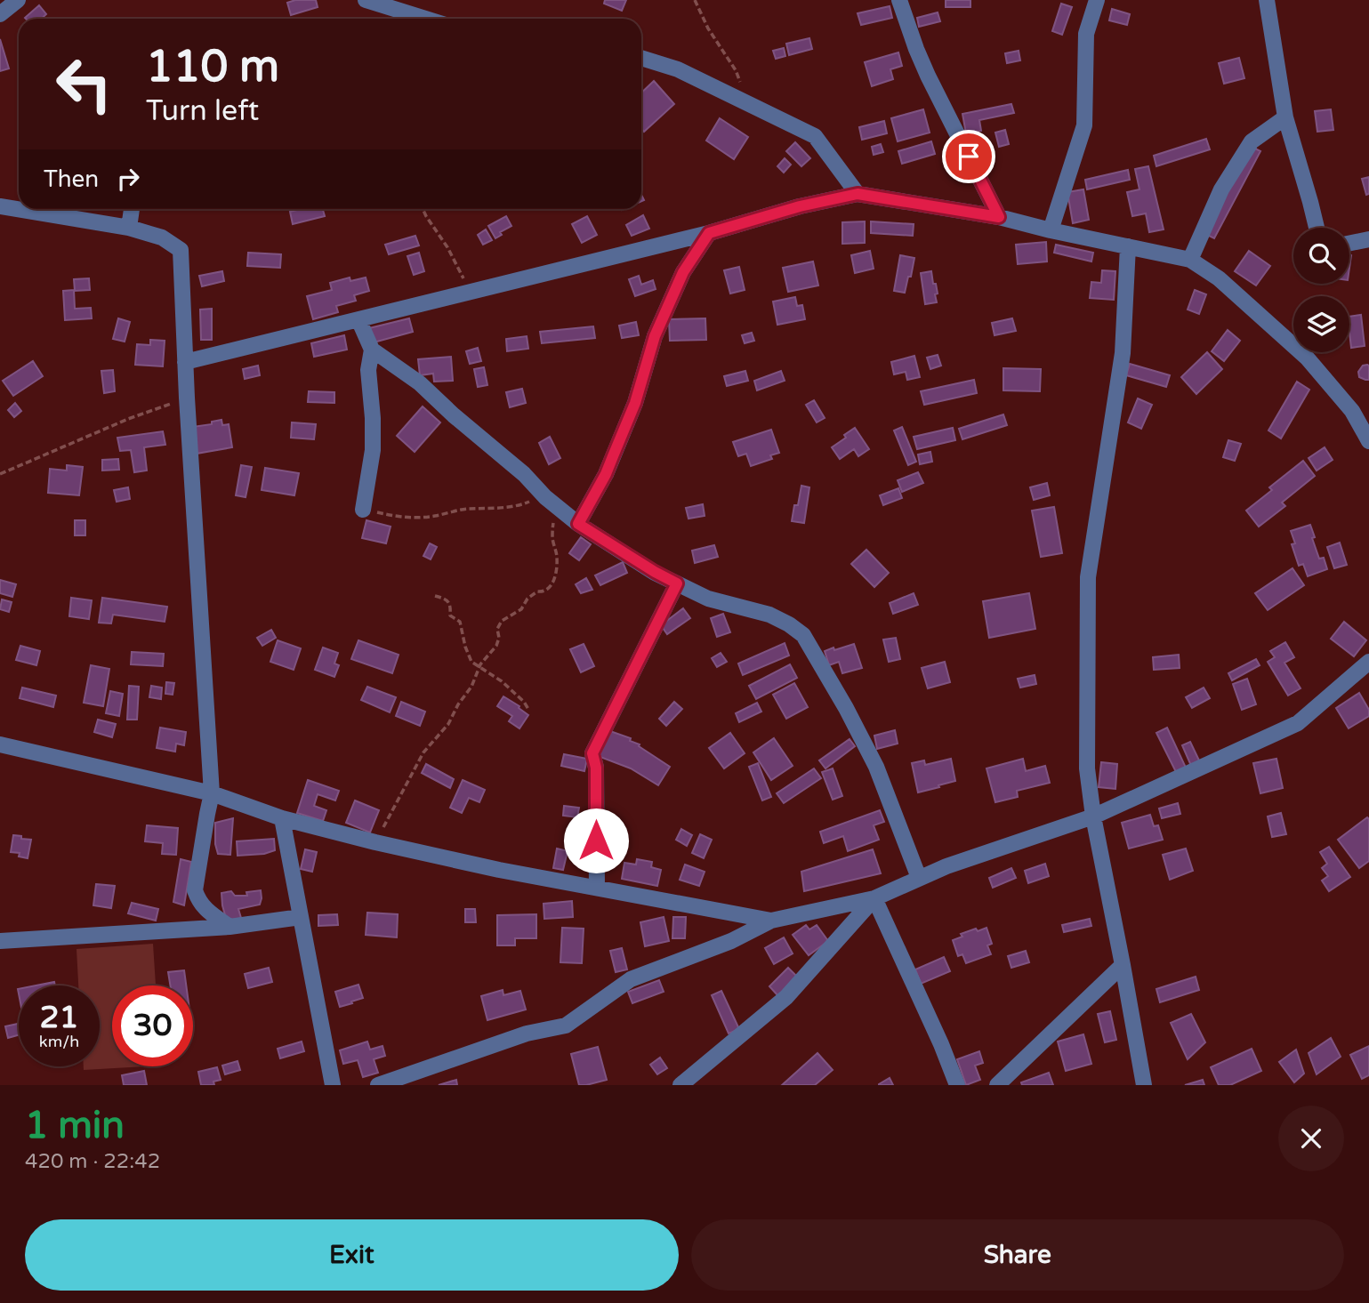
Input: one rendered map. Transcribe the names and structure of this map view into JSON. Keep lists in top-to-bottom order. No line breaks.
{"page":{"turn":["110 m","Turn left"],"then":"Then","speed":"21 km/h","limit":"30","heading":["1 min","420 m · 22:42"],"buttons":["Exit","Share"]}}
